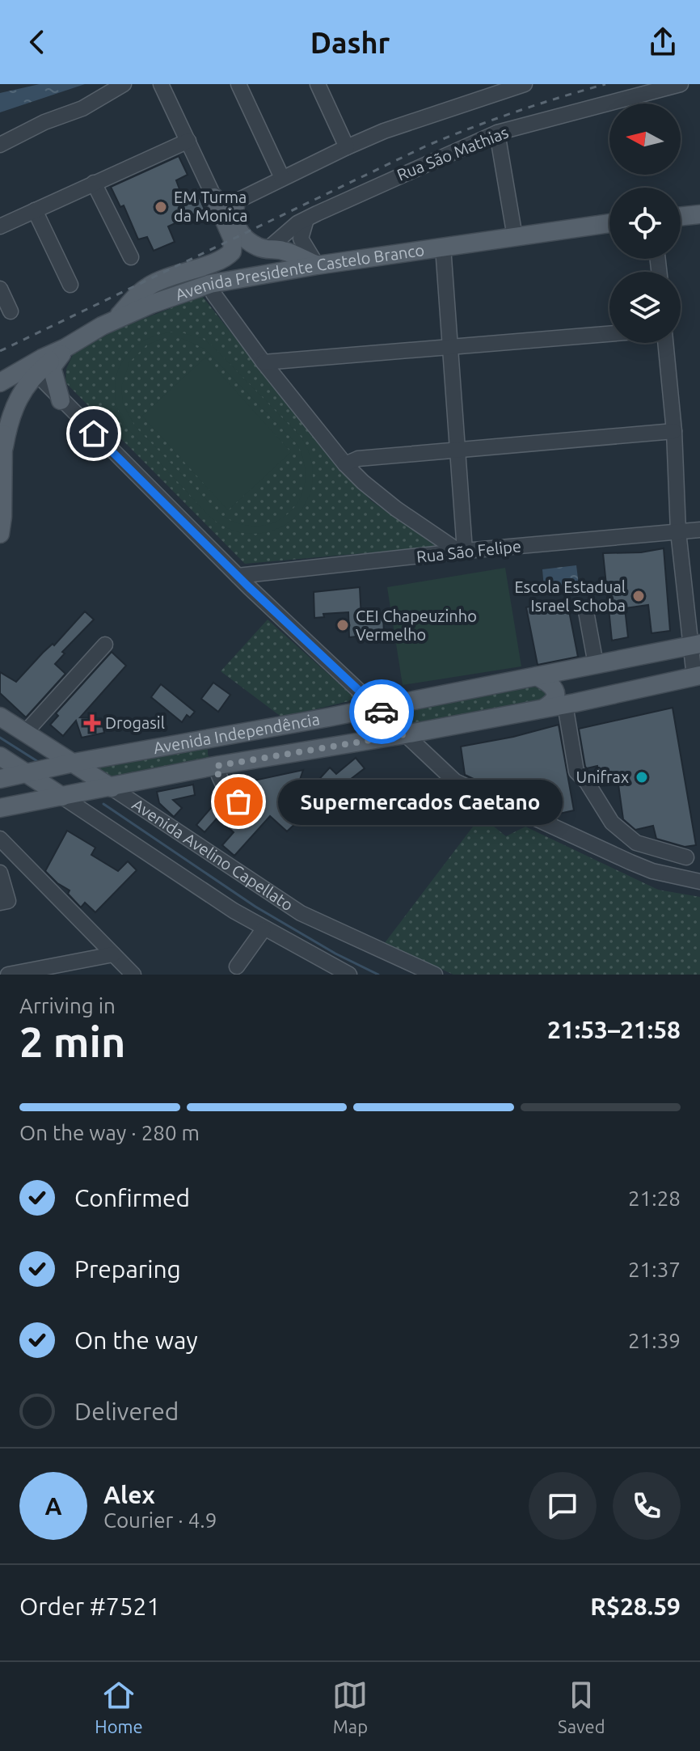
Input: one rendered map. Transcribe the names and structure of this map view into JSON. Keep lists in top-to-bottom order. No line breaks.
{"streets":{"main road":["Avenida Presidente Castelo Branco","Avenida Independência","Avenida Avelino Capellato"],"street":["Rua São Mathias","Rua São Felipe"]},"crossings":[["Avenida Independência","Avenida Avelino Capellato"]],"places":{"other":["EM Turma da Monica","Escola Estadual Israel Schoba","CEI Chapeuzinho Vermelho","Unifrax","Supermercados Caetano"],"health":["Drogasil"]},"north":"left","page":{"header":"Dashr","bubble":"Supermercados Caetano","heading":["2 min","Arriving in","21:53–21:58"],"panel":["Alex","Courier · 4.9","Order #7521","R$28.59"],"bar":"On the way · 280 m","list":[["Confirmed","21:28"],["Preparing","21:37"],["On the way","21:39"],"Delivered"],"round":"A","tabs":["Home","Map","Saved"]}}
